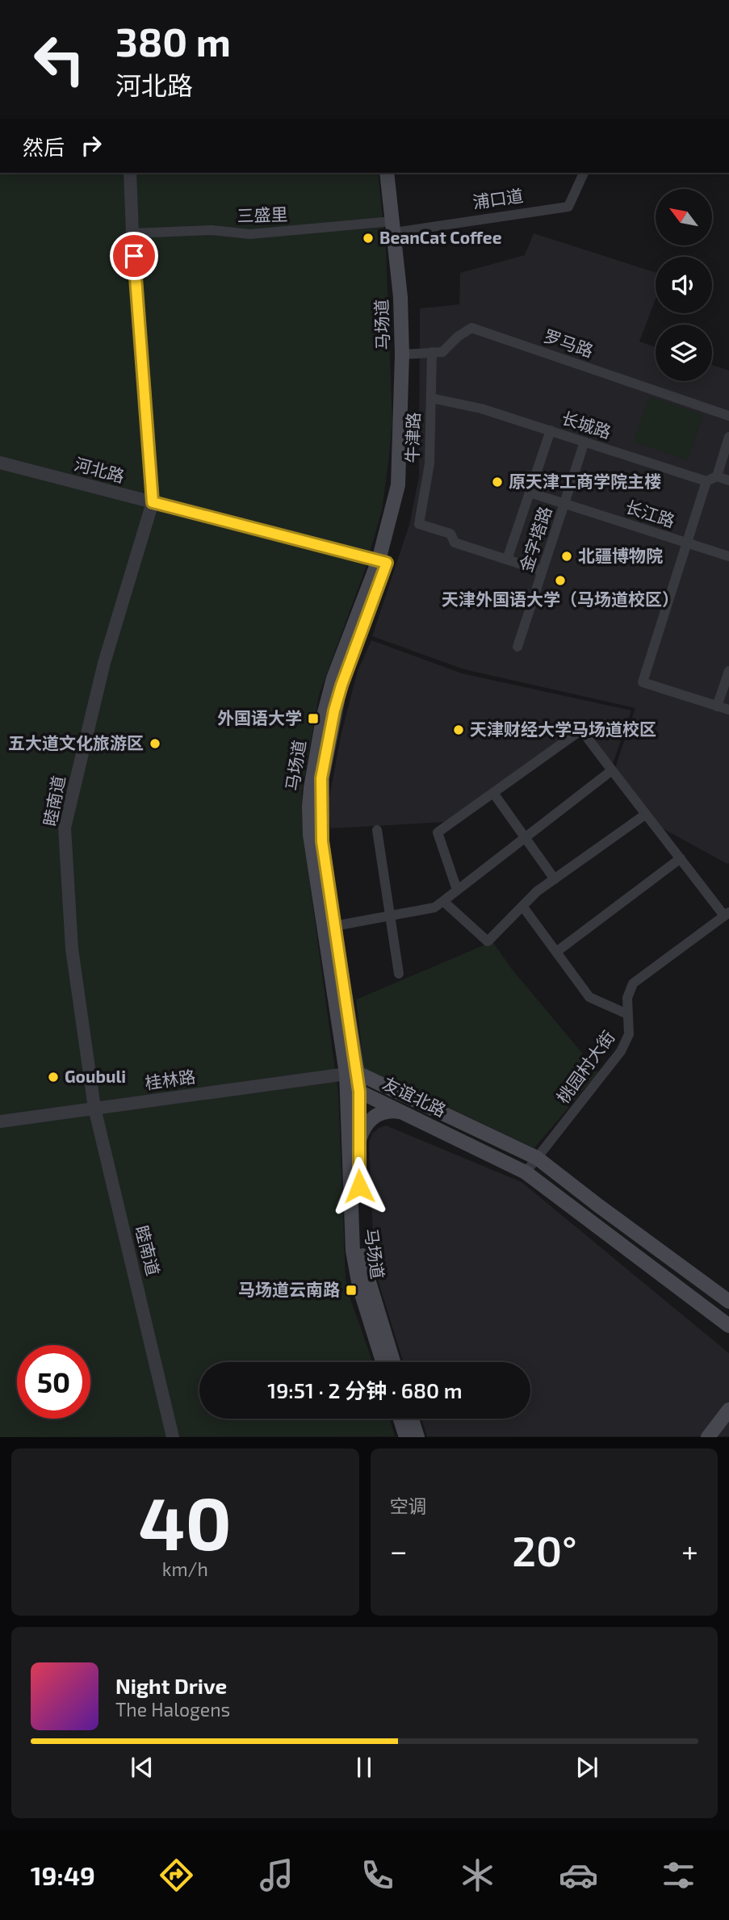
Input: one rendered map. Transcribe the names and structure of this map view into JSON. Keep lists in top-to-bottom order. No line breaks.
{"streets":{"main road":["马场道","友谊北路"],"street":["浦口道","三盛里","罗马路","长城路","牛津路","河北路","长江路","金字塔路","睦南道","桃园村大街","桂林路"]},"crossings":[["浦口道","三盛里"],["浦口道","马场道"],["三盛里","马场道"],["三盛里","睦南道"],["马场道","罗马路"],["马场道","河北路"],["马场道","桂林路"],["马场道","友谊北路"],["罗马路","牛津路"],["长城路","牛津路"],["长城路","金字塔路"],["河北路","睦南道"],["长江路","金字塔路"],["睦南道","桂林路"],["桃园村大街","友谊北路"],["桂林路","友谊北路"]],"places":{"other":["BeanCat Coffee","原天津工商学院主楼","北疆博物院","天津外国语大学（马场道校区）","天津财经大学马场道校区","五大道文化旅游区","Goubuli"],"transit":["外国语大学","马场道云南路"]},"north":"top left","page":{"turn":["380 m","河北路"],"then":"然后","limit":"50","trip":"19:51 · 2 分钟 · 680 m","tile":[["40","km/h"],"空调"],"heat":["−","20°","+"],"song":["Night Drive","The Halogens"],"tabs":"19:49"}}
